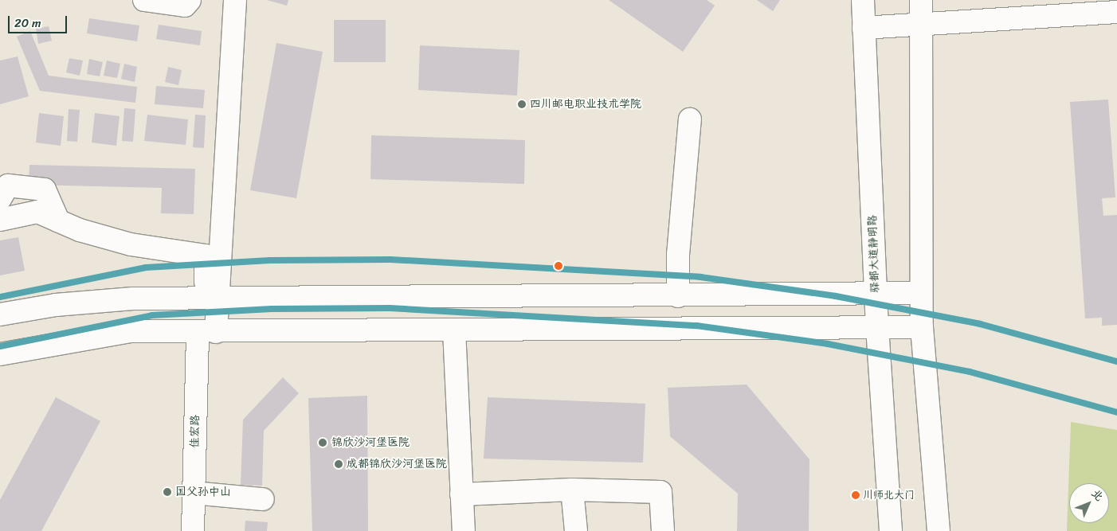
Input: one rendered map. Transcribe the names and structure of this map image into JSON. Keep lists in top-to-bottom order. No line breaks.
{"streets":{"street":["驿都大道静明路","佳宏路"]},"places":["四川邮电职业技术学院","锦欣沙河堡医院","成都锦欣沙河堡医院","国父孙中山","川师北大门"],"scale_bar":"20 m","north":"top right"}
